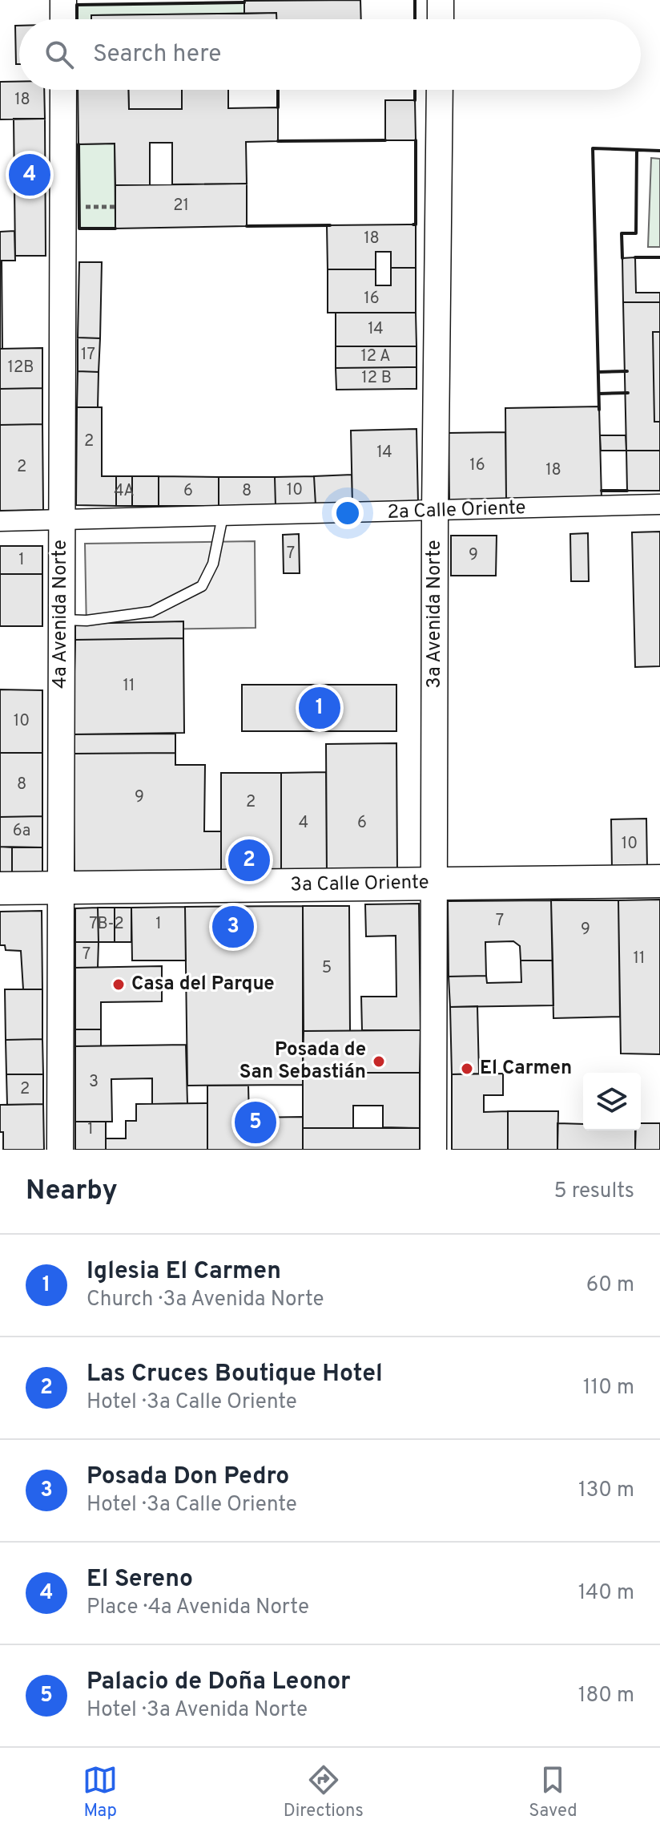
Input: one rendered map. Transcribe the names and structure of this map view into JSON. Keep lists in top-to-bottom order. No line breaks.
{"streets":{"main road":["3a Calle Oriente"],"street":["2a Calle Oriente","4a Avenida Norte","3a Avenida Norte"]},"crossings":[["2a Calle Oriente","4a Avenida Norte"],["2a Calle Oriente","3a Avenida Norte"],["4a Avenida Norte","3a Calle Oriente"],["3a Avenida Norte","3a Calle Oriente"]],"places":["Casa del Parque","Posada de San Sebastián","El Carmen"],"house_numbers":["18","21","18","16","14","17","12 A","12B","12 B","2","14","16","2","18","10","4A","6","8","7","9","1","11","10","8","9","2","4","6","6a","10","7","7B-2","1","9","7","11","5","3","2","1"],"page":{"search":"Search here","pins":["4","1","2","3","5"],"heading":["Nearby","5 results"],"list":[{"mark":"1","name":"Iglesia El Carmen","note":"Church · 3a Avenida Norte","value":"60 m"},{"mark":"2","name":"Las Cruces Boutique Hotel","note":"Hotel · 3a Calle Oriente","value":"110 m"},{"mark":"3","name":"Posada Don Pedro","note":"Hotel · 3a Calle Oriente","value":"130 m"},{"mark":"4","name":"El Sereno","note":"Place · 4a Avenida Norte","value":"140 m"},{"mark":"5","name":"Palacio de Doña Leonor","note":"Hotel · 3a Avenida Norte","value":"180 m"}],"nav":["Map","Directions","Saved"]}}
